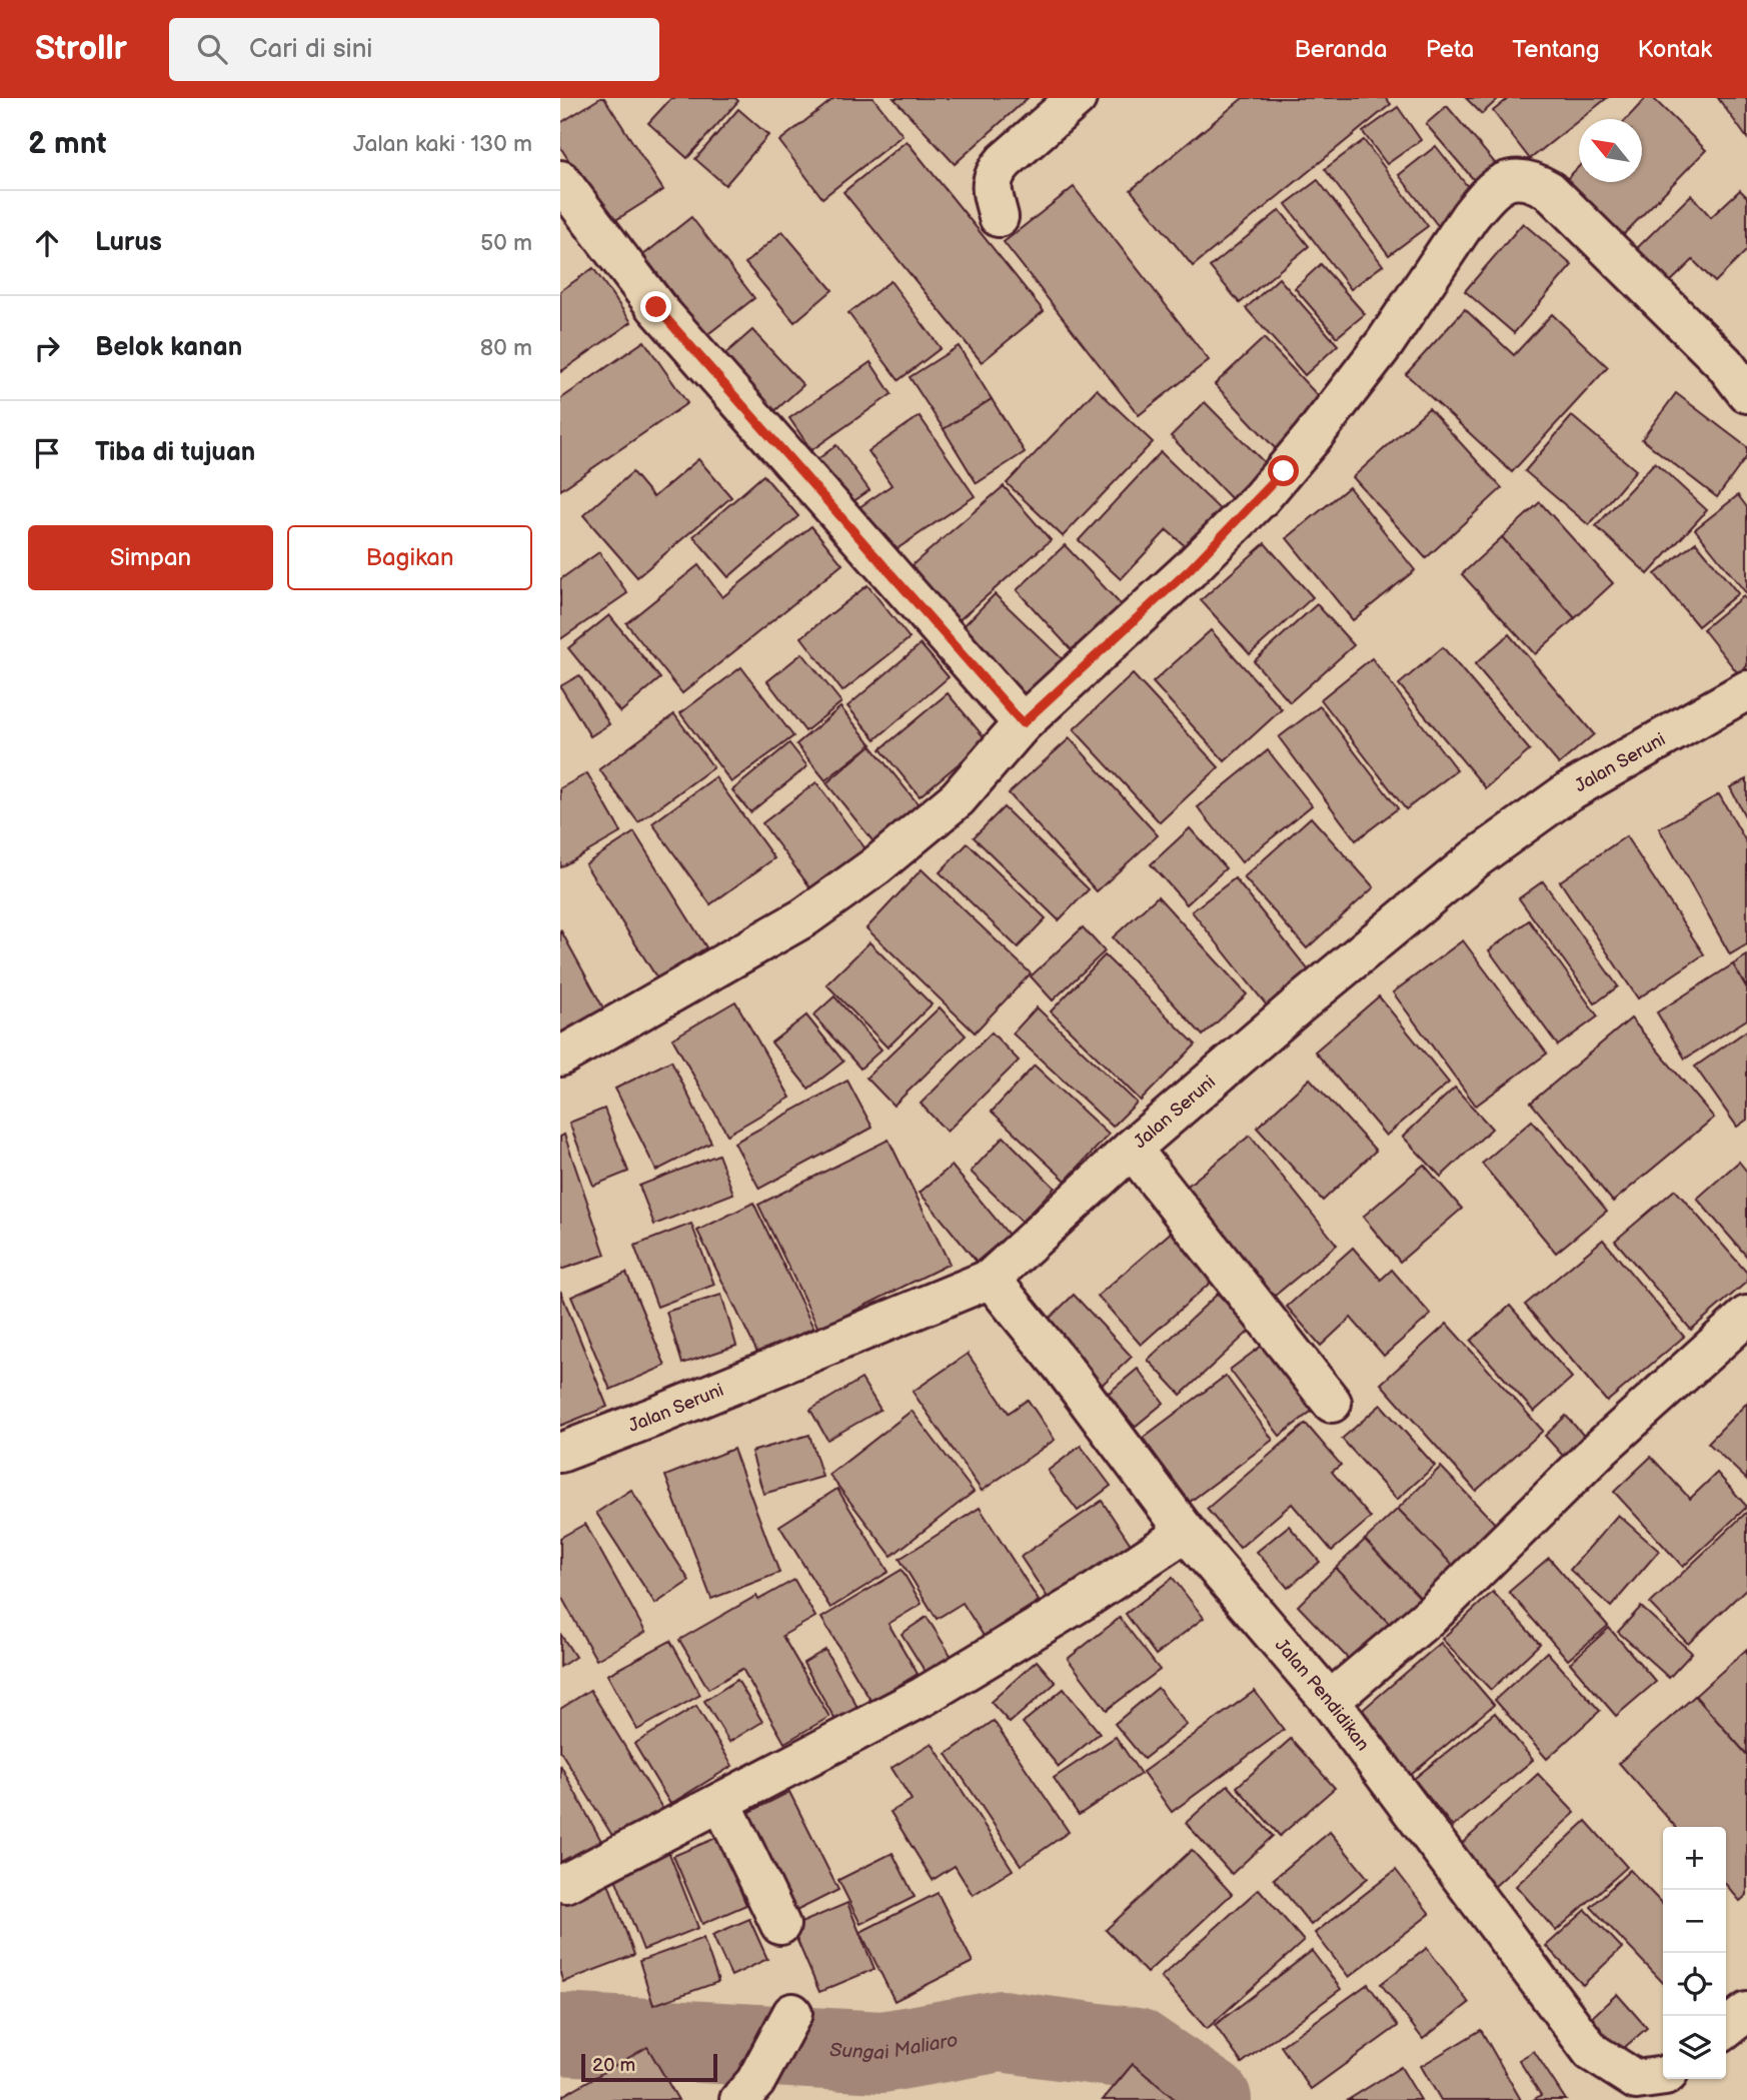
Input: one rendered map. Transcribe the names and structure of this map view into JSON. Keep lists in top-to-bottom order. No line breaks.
{"streets":{"street":["Jalan Seruni","Jalan Pendidikan"]},"crossings":[["Jalan Seruni","Jalan Pendidikan"]],"water":["Sungai Maliaro"],"scale_bar":"20 m","north":"top left","page":{"header":"Strollr","search":"Cari di sini","nav":["Beranda","Peta","Tentang","Kontak"],"heading":["2 mnt","Jalan kaki · 130 m"],"list":[["Lurus","50 m"],["Belok kanan","80 m"],"Tiba di tujuan"],"buttons":["Simpan","Bagikan"],"map_buttons":["+","−"],"scale":"20 m"}}
